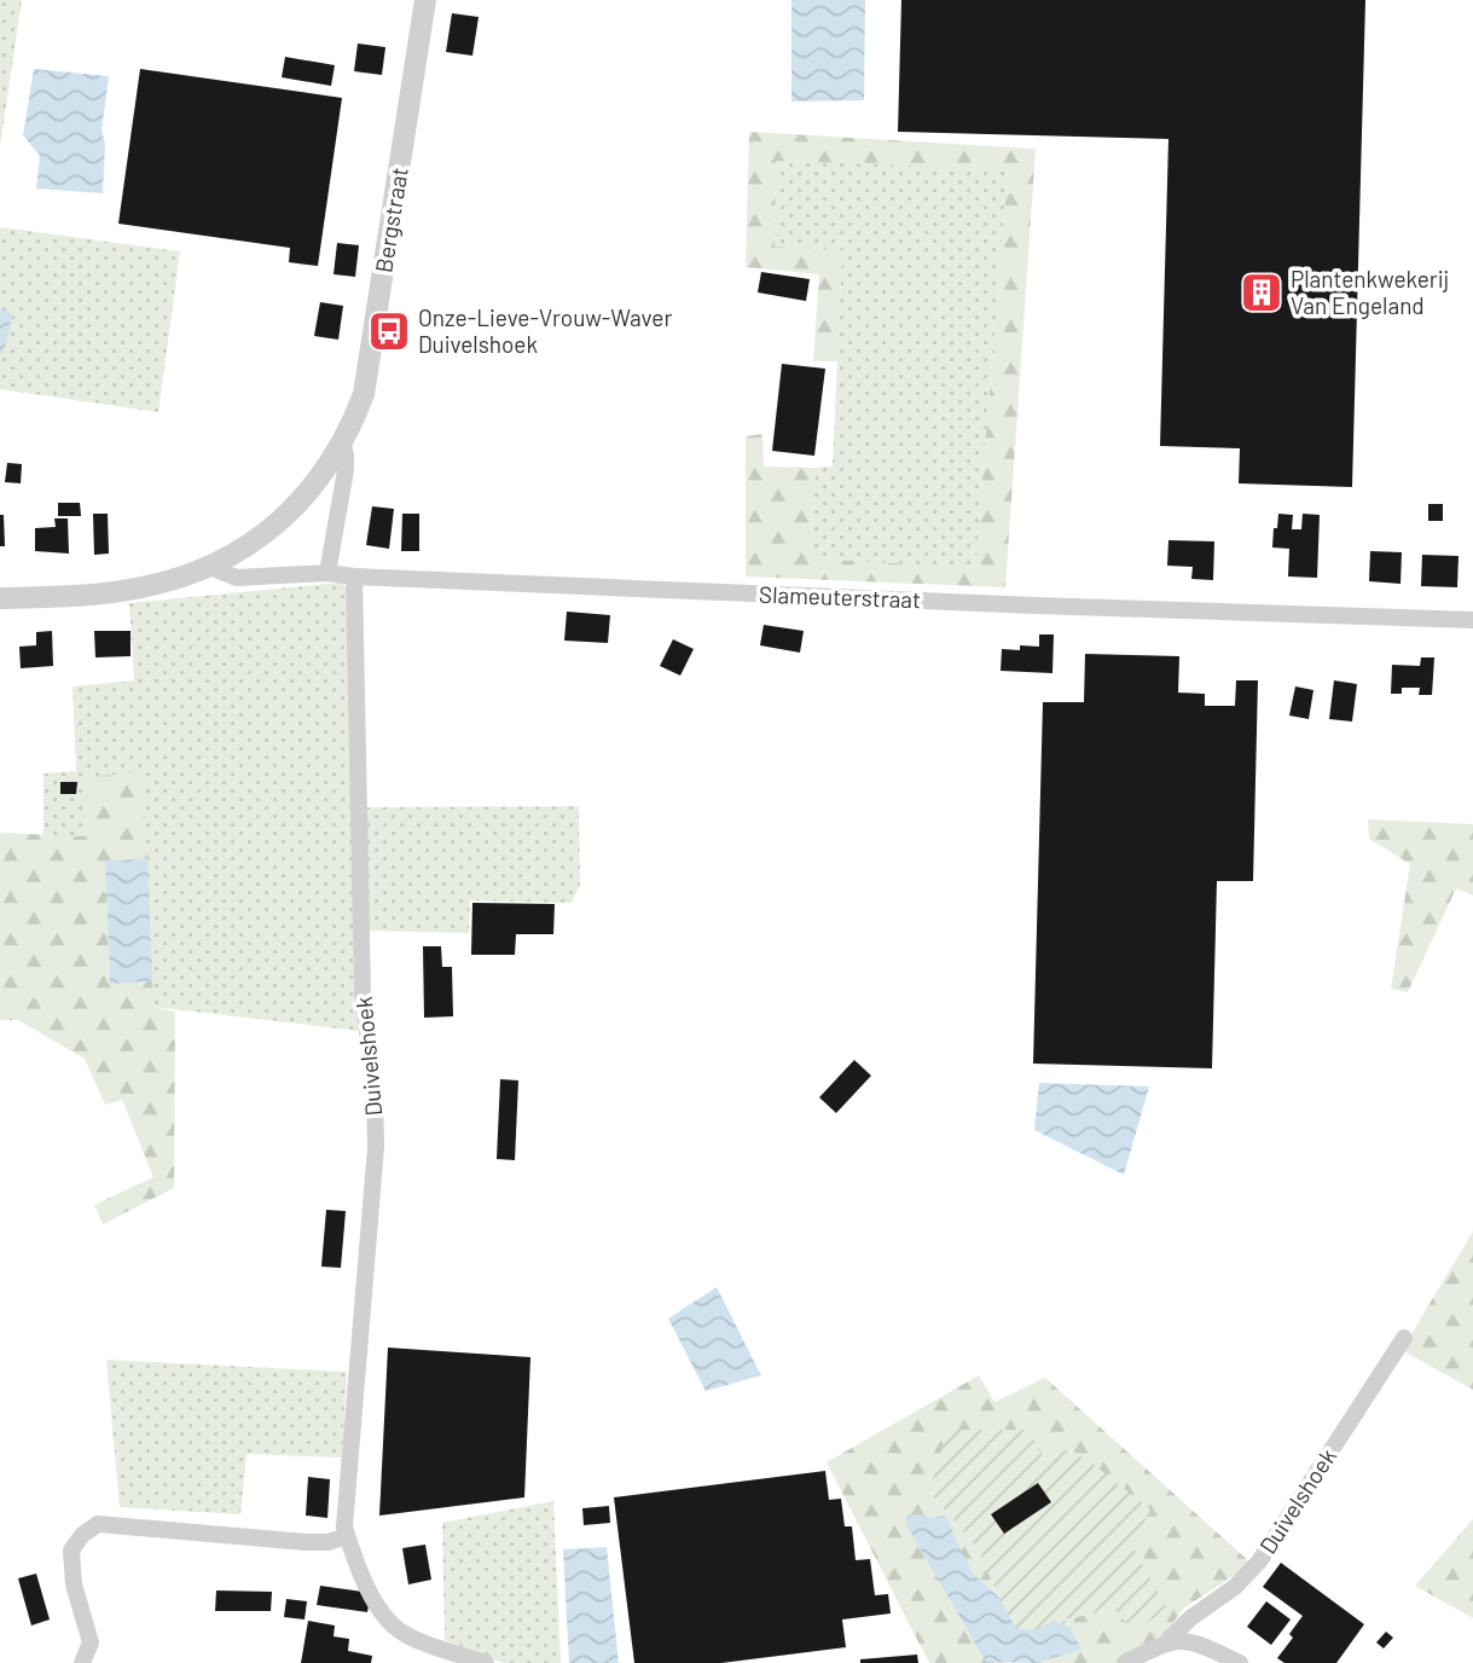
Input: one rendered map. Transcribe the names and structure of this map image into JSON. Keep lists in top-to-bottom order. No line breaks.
{"streets":{"street":["Bergstraat","Slameuterstraat","Duivelshoek"]},"crossings":[["Bergstraat","Slameuterstraat"],["Slameuterstraat","Duivelshoek"]],"places":{"building":["Plantenkwekerij Van Engeland"],"bus stop":["Onze-Lieve-Vrouw-Waver Duivelshoek"]}}
